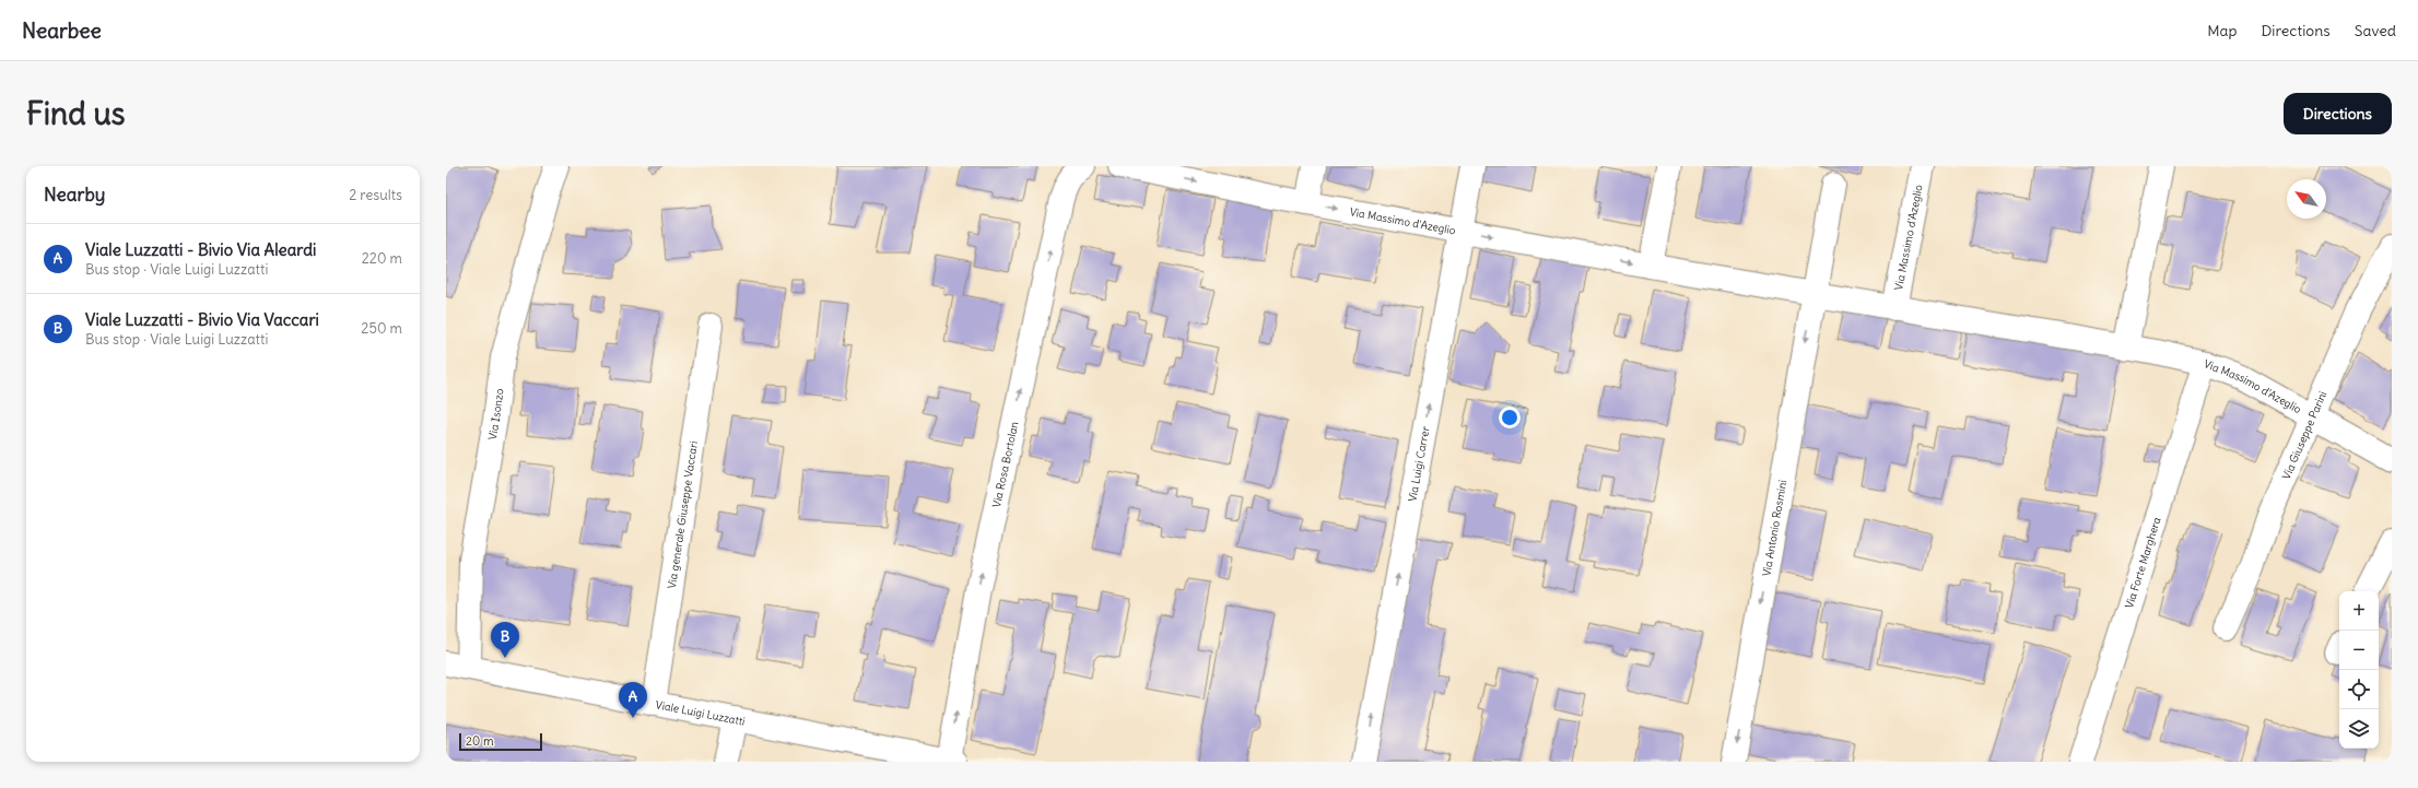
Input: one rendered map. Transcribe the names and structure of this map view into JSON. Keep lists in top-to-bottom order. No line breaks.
{"streets":{"street":["Via Massimo d'Azeglio","Via Isonzo","Via Giuseppe Parini","Via Rosa Bortolan","Via Luigi Carrer","Via generale Giuseppe Vaccari","Via Antonio Rosmini","Via Forte Marghera","Viale Luigi Luzzatti"]},"crossings":[["Via Massimo d'Azeglio","Via Giuseppe Parini"],["Via Massimo d'Azeglio","Via Luigi Carrer"],["Via Massimo d'Azeglio","Via Antonio Rosmini"],["Via Massimo d'Azeglio","Via Forte Marghera"],["Via Isonzo","Viale Luigi Luzzatti"],["Via Rosa Bortolan","Viale Luigi Luzzatti"],["Via generale Giuseppe Vaccari","Viale Luigi Luzzatti"]],"one_way":["Via Rosa Bortolan","Via Luigi Carrer","Via Antonio Rosmini"],"scale_bar":"20 m","north":"top left","page":{"header":"Nearbee","nav":["Map","Directions","Saved"],"buttons":"Directions","title":"Find us","heading":["Nearby","2 results"],"list":[{"mark":"A","name":"Viale Luzzatti - Bivio Via Aleardi","note":"Bus stop · Viale Luigi Luzzatti","value":"220 m"},{"mark":"B","name":"Viale Luzzatti - Bivio Via Vaccari","note":"Bus stop · Viale Luigi Luzzatti","value":"250 m"}],"map_buttons":["+","−"],"pins":["B","A"],"scale":"20 m"}}
